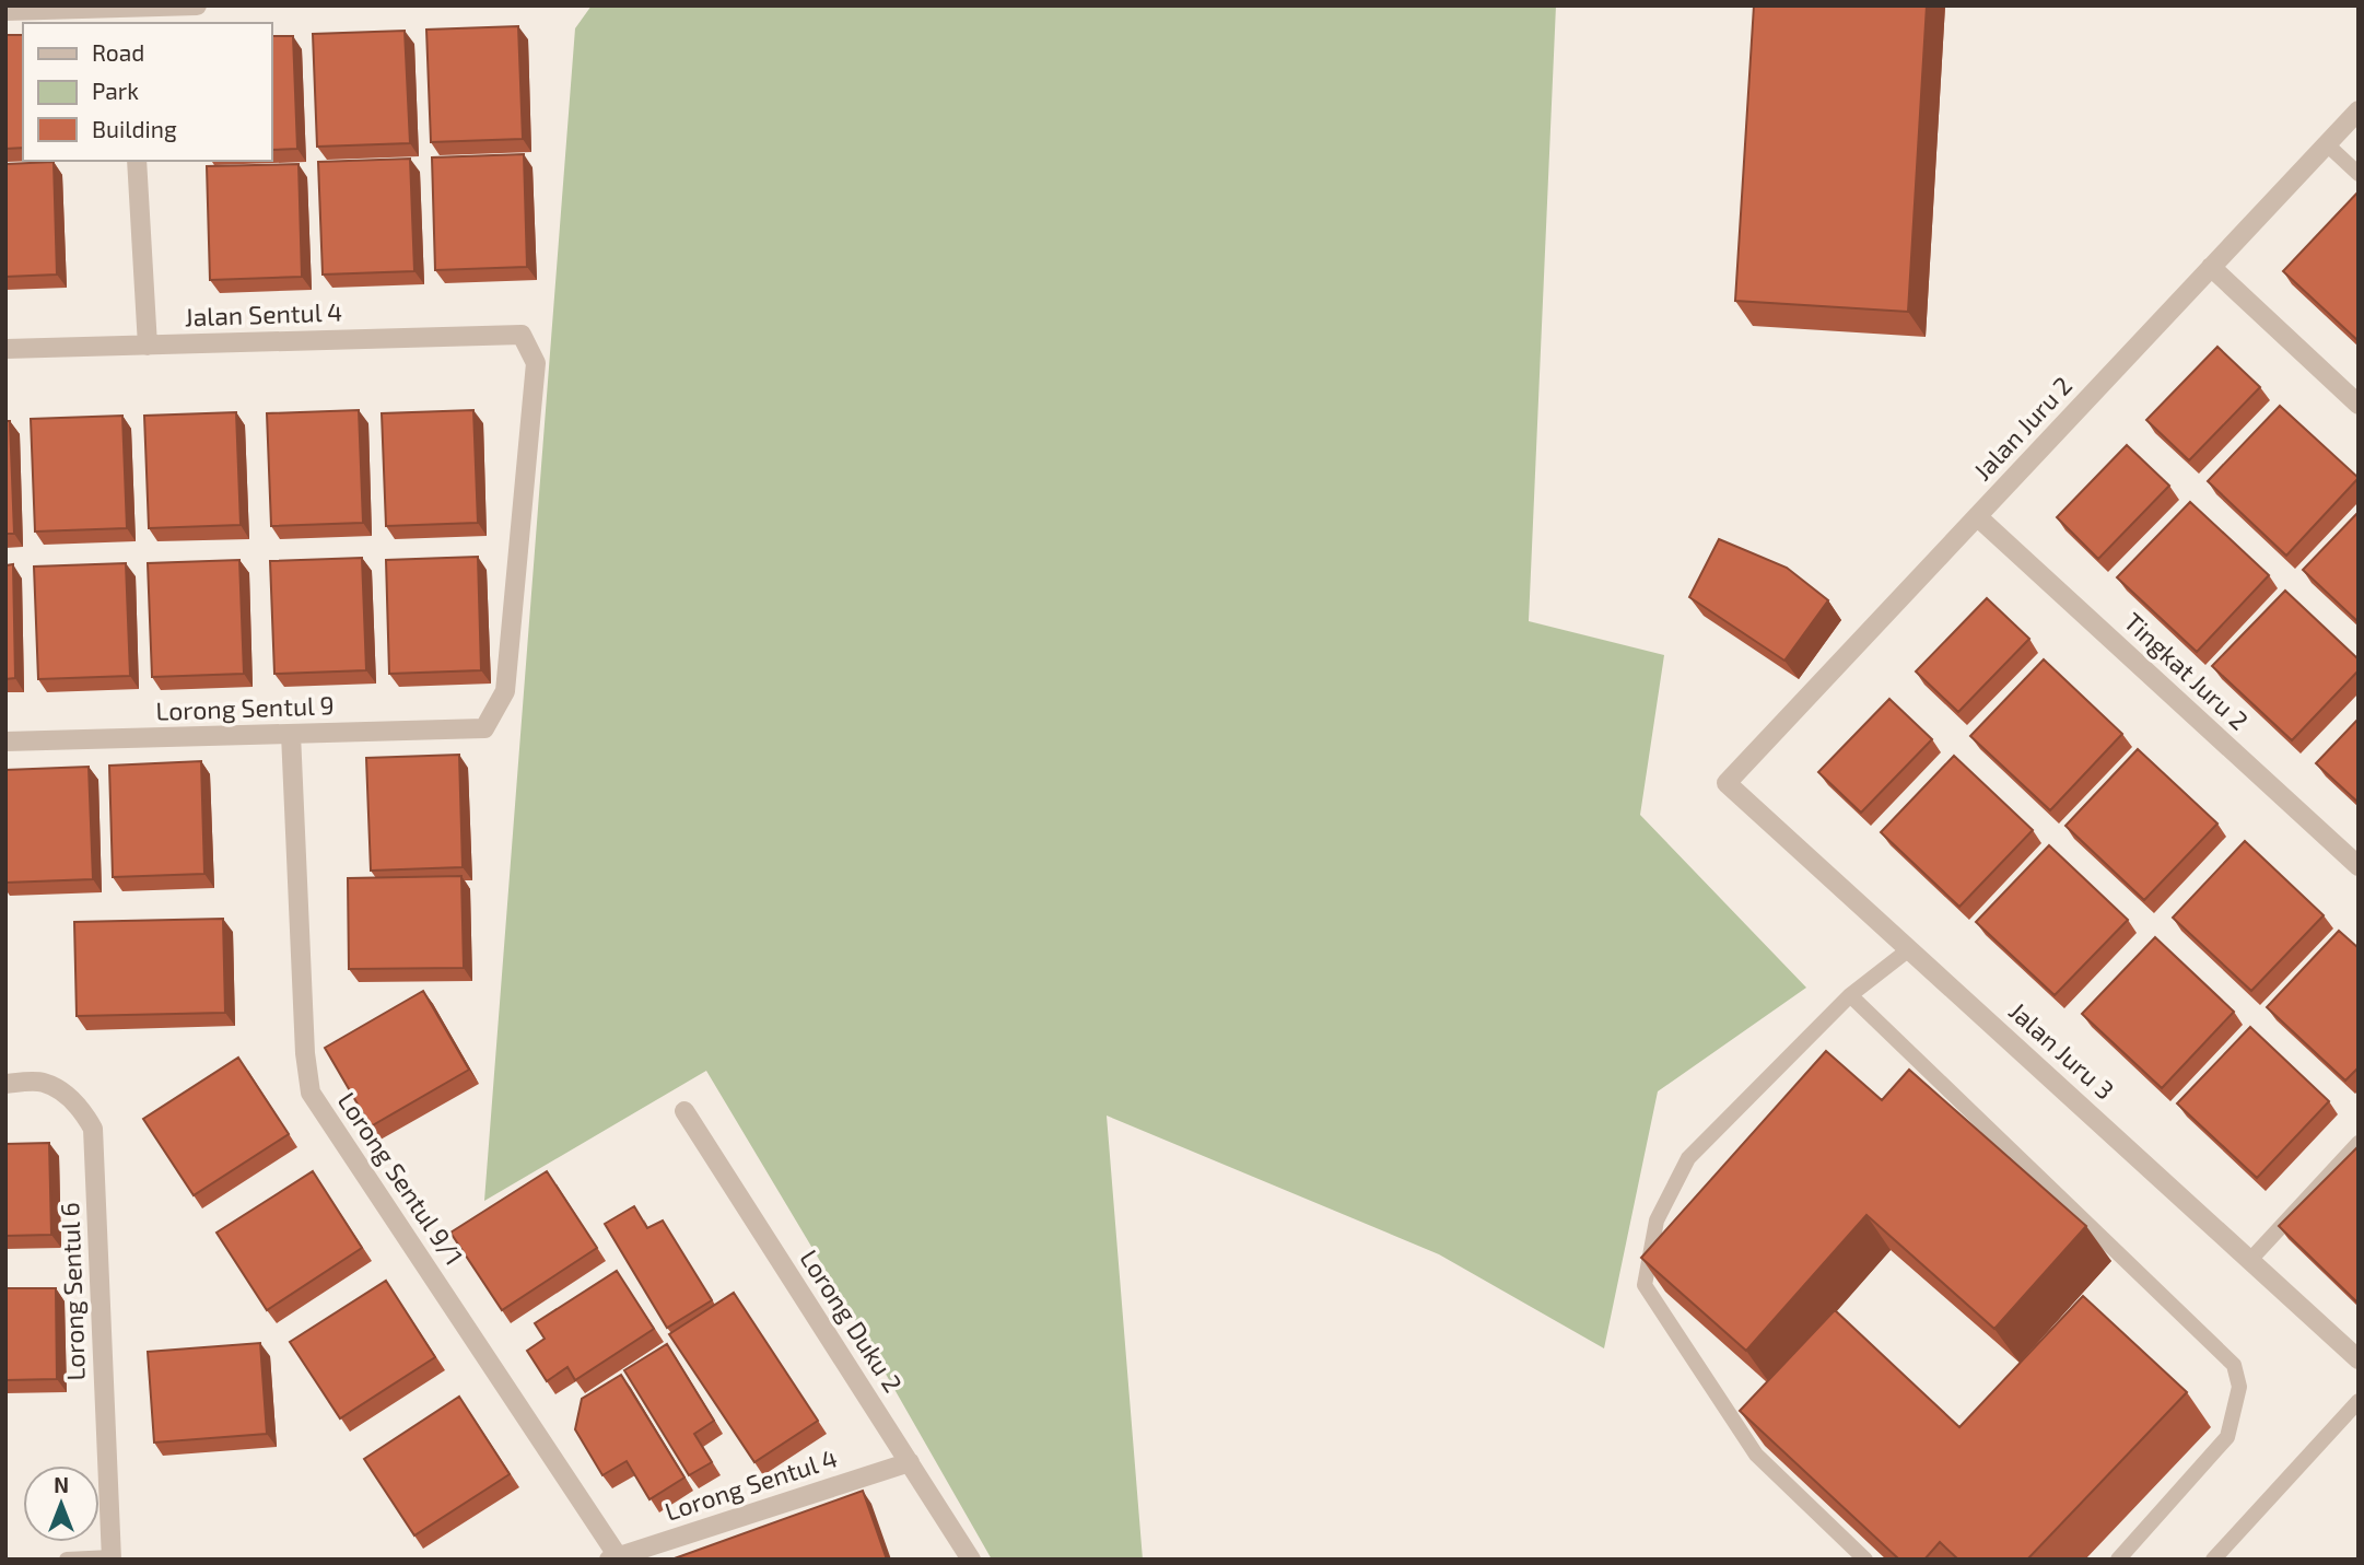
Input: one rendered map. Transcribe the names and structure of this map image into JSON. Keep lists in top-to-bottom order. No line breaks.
{"streets":{"street":["Jalan Sentul 4","Jalan Juru 2","Tingkat Juru 2","Lorong Sentul 9","Jalan Juru 3","Lorong Sentul 9/1","Lorong Sentul 6","Lorong Duku 2","Lorong Sentul 4"]},"crossings":[["Jalan Sentul 4","Lorong Sentul 9"],["Jalan Juru 2","Tingkat Juru 2"],["Jalan Juru 2","Jalan Juru 3"],["Lorong Sentul 9","Lorong Sentul 9/1"],["Lorong Sentul 9/1","Lorong Sentul 4"],["Lorong Duku 2","Lorong Sentul 4"]],"legend":["Road","Park","Building"],"north":"top"}
